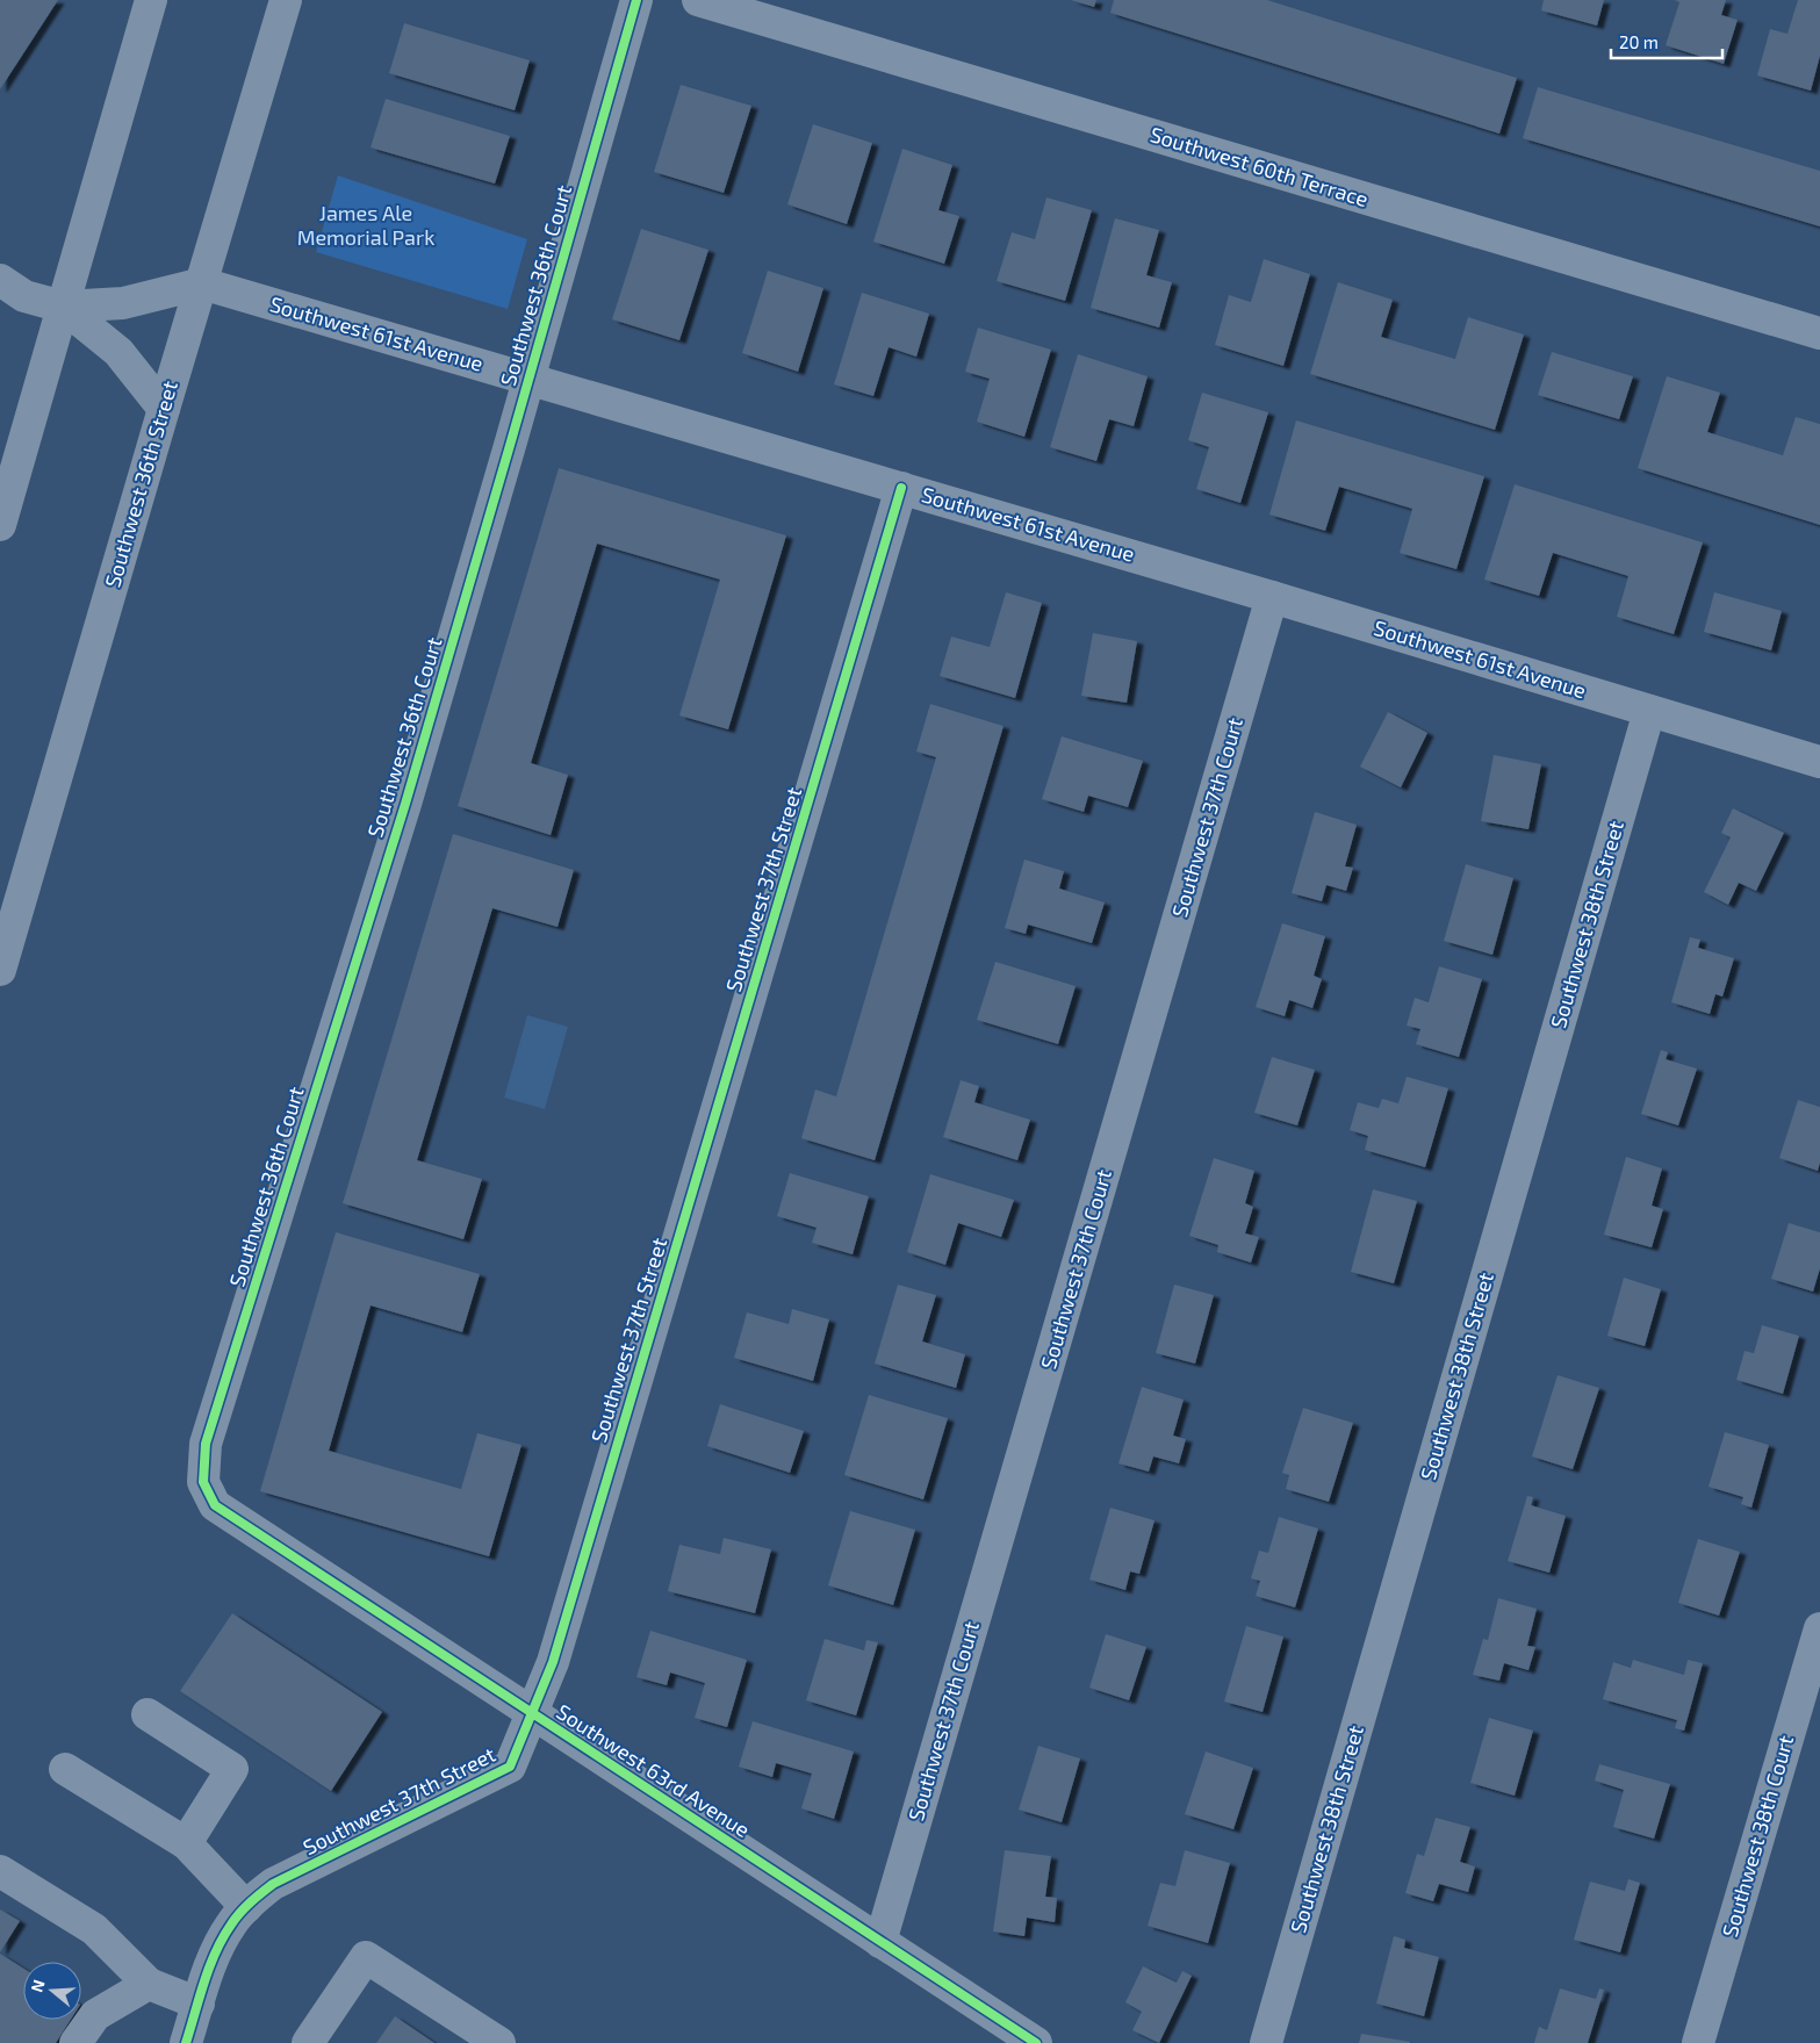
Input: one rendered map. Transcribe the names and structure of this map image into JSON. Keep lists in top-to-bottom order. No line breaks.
{"streets":{"street":["Southwest 60th Terrace","Southwest 36th Court","Southwest 61st Avenue","Southwest 36th Street","Southwest 37th Court","Southwest 37th Street","Southwest 38th Street","Southwest 63rd Avenue","Southwest 38th Court"]},"crossings":[["Southwest 36th Court","Southwest 61st Avenue"],["Southwest 36th Court","Southwest 63rd Avenue"],["Southwest 61st Avenue","Southwest 36th Street"],["Southwest 61st Avenue","Southwest 37th Court"],["Southwest 61st Avenue","Southwest 37th Street"],["Southwest 61st Avenue","Southwest 38th Street"],["Southwest 37th Court","Southwest 63rd Avenue"],["Southwest 37th Street","Southwest 63rd Avenue"]],"parks":["James Ale Memorial Park"],"scale_bar":"20 m","north":"left"}
